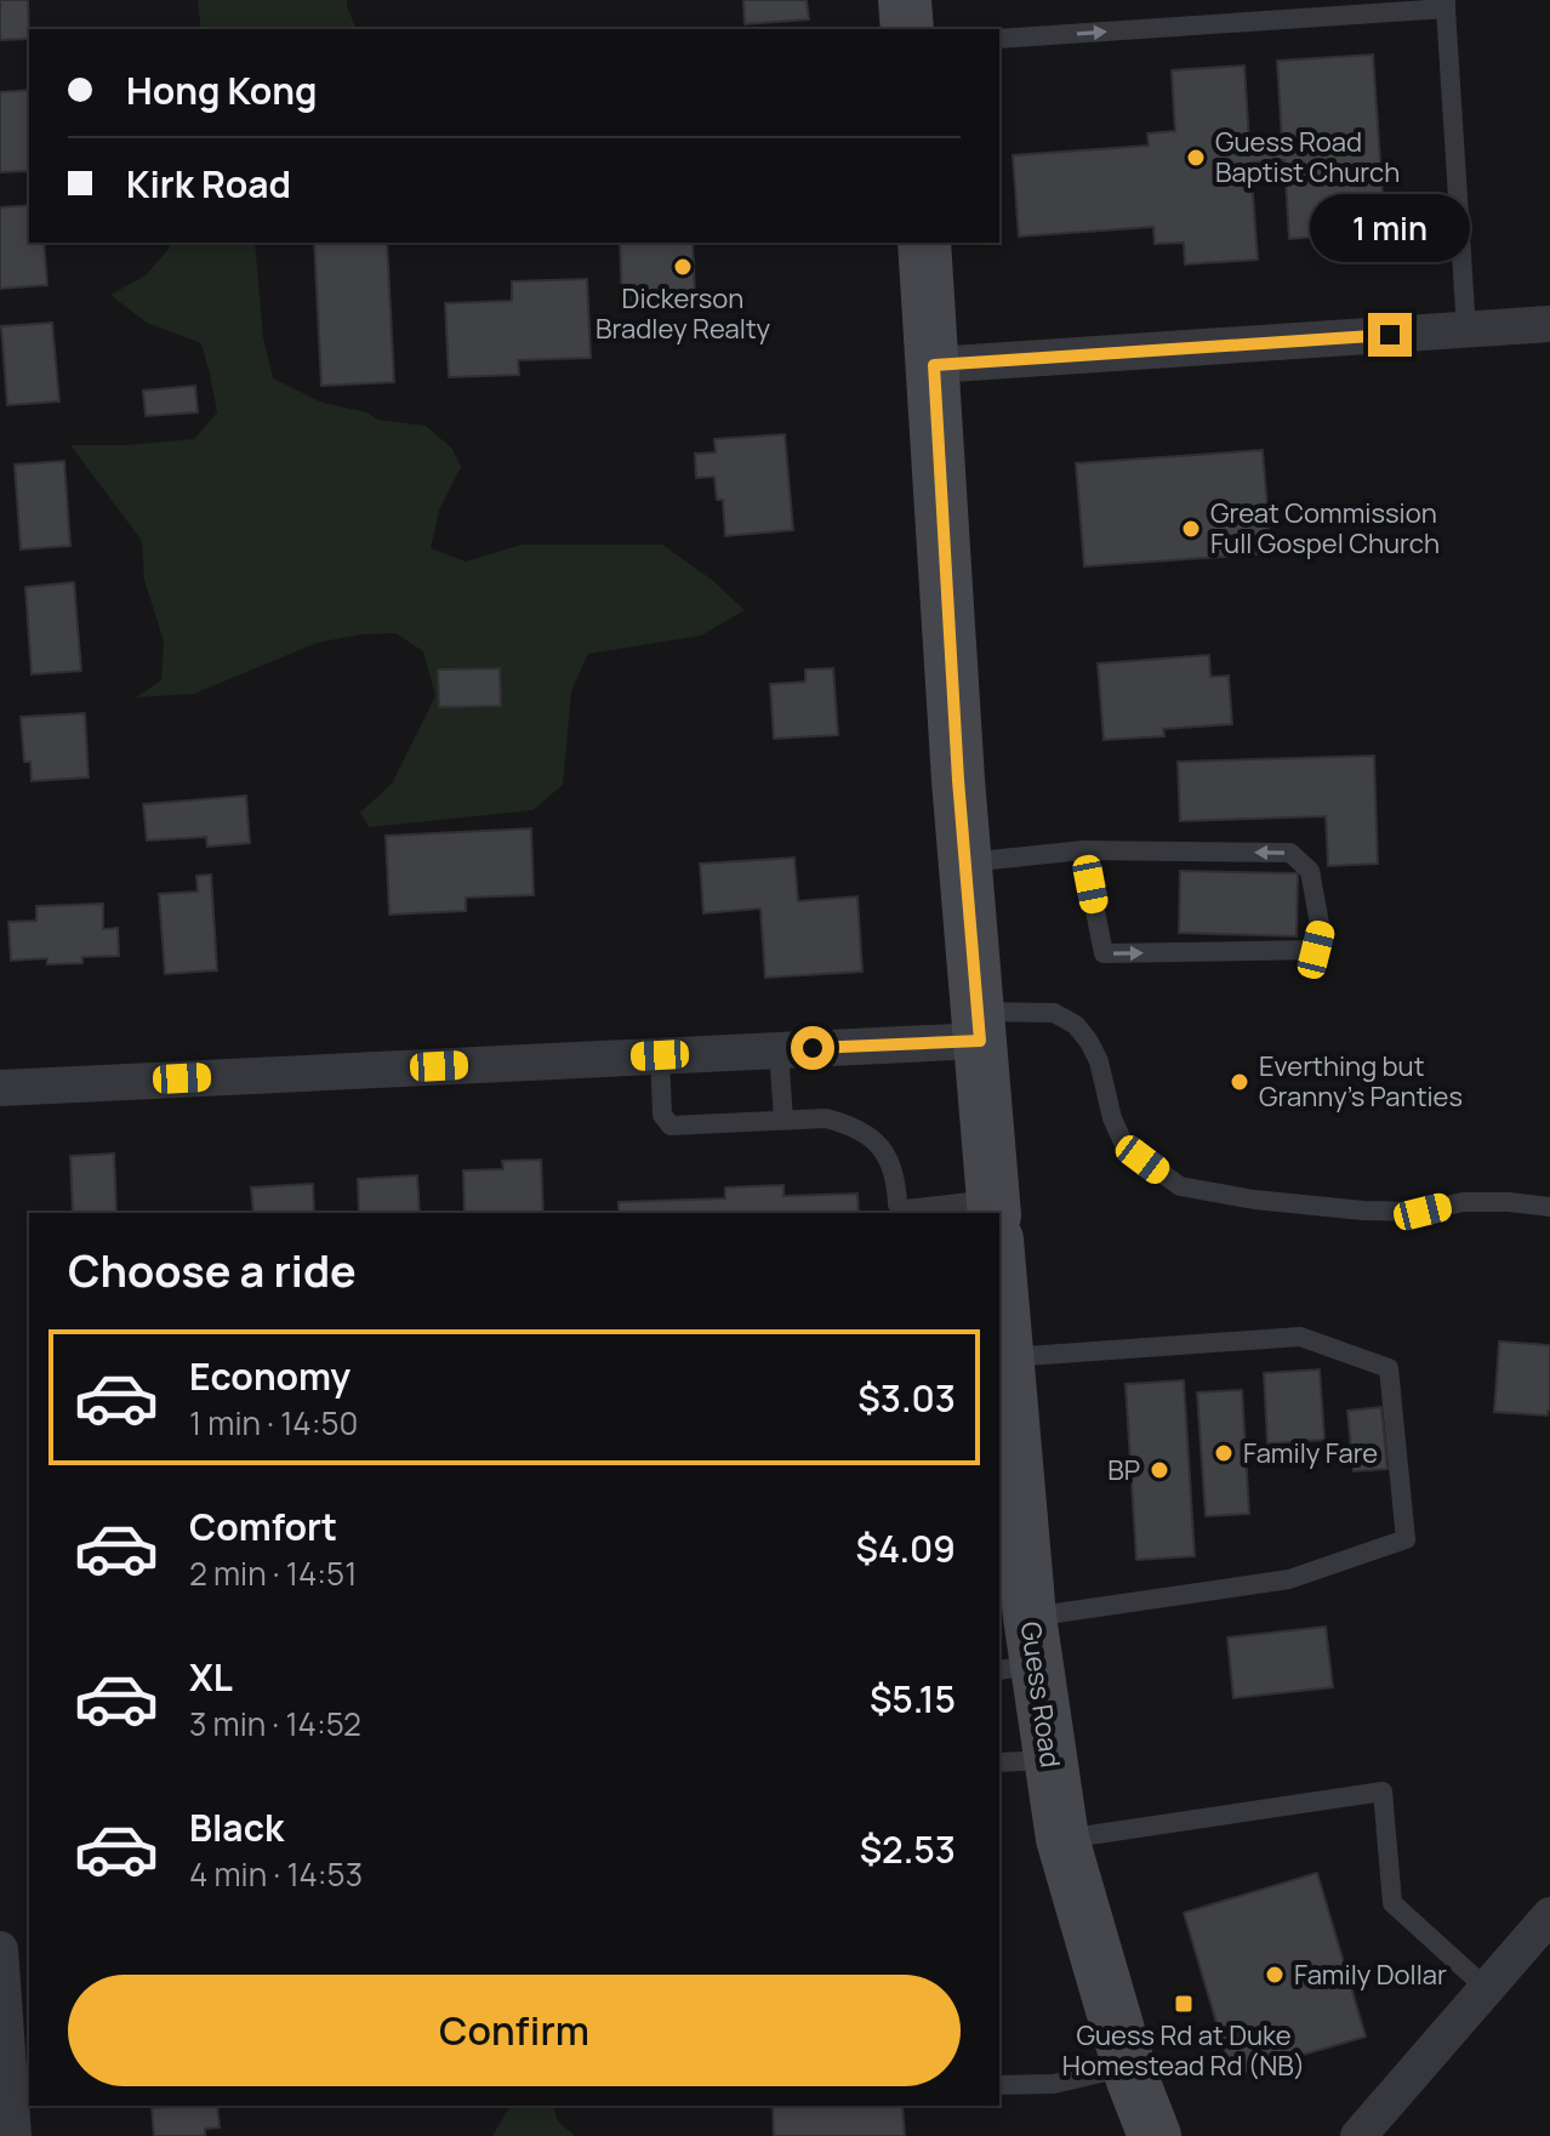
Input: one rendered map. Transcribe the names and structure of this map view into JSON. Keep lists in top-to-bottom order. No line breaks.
{"streets":{"main road":["Guess Road"]},"places":{"other":["Guess Road Baptist Church","Dickerson Bradley Realty","Great Commission Full Gospel Church","Everthing but Granny's Panties","Family Fare","BP","Family Dollar"],"transit":["Guess Rd at Duke Homestead Rd (NB)"]},"page":{"banner":["Hong Kong","Kirk Road"],"bubble":"1 min","heading":"Choose a ride","list":[{"name":"Economy","note":"1 min · 14:50","value":"$3.03"},{"name":"Comfort","note":"2 min · 14:51","value":"$4.09"},{"name":"XL","note":"3 min · 14:52","value":"$5.15"},{"name":"Black","note":"4 min · 14:53","value":"$2.53"}],"buttons":"Confirm"}}
